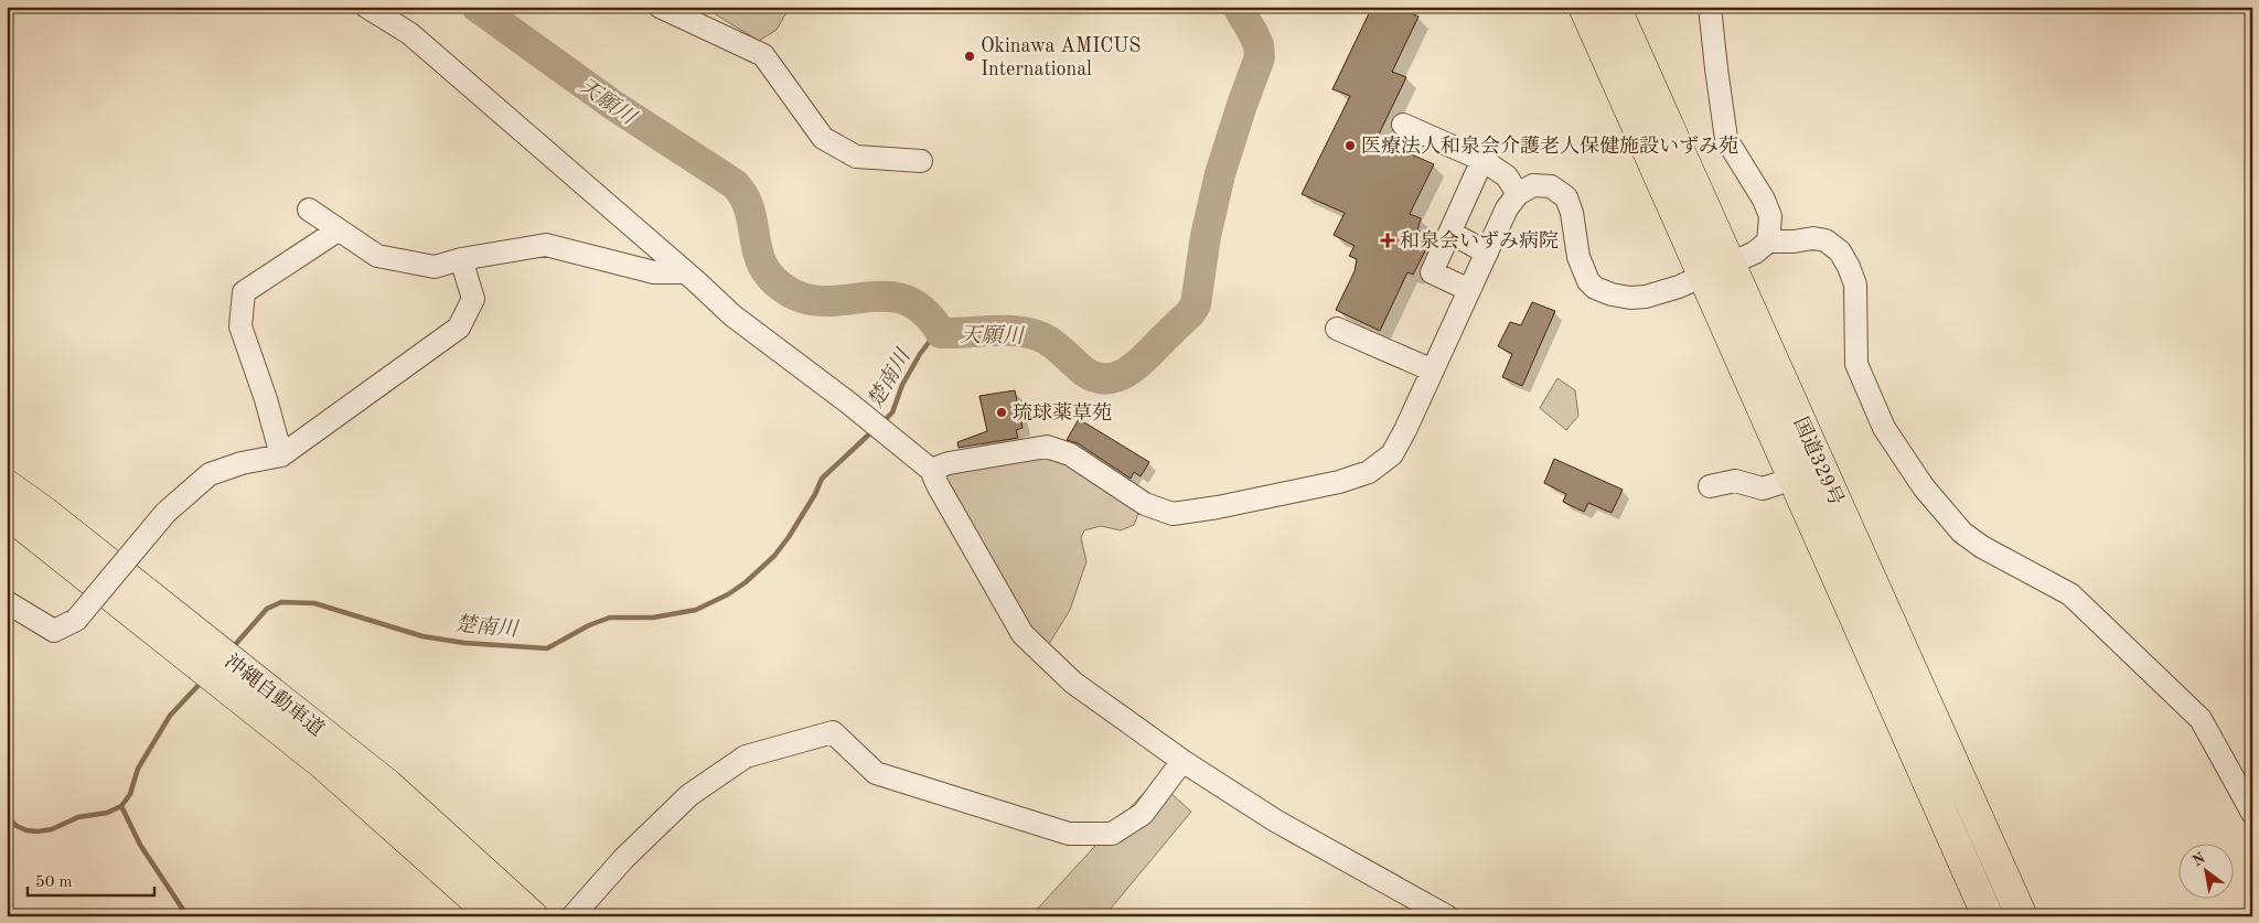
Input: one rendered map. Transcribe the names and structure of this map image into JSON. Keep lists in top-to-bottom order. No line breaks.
{"streets":{"highway":["国道329号","沖縄自動車道"]},"water":["天願川","楚南川"],"places":{"other":["Okinawa AMICUS International","医療法人和泉会介護老人保健施設いずみ苑","琉球薬草苑"],"health":["和泉会いずみ病院"]},"scale_bar":"50 m","north":"top left"}
